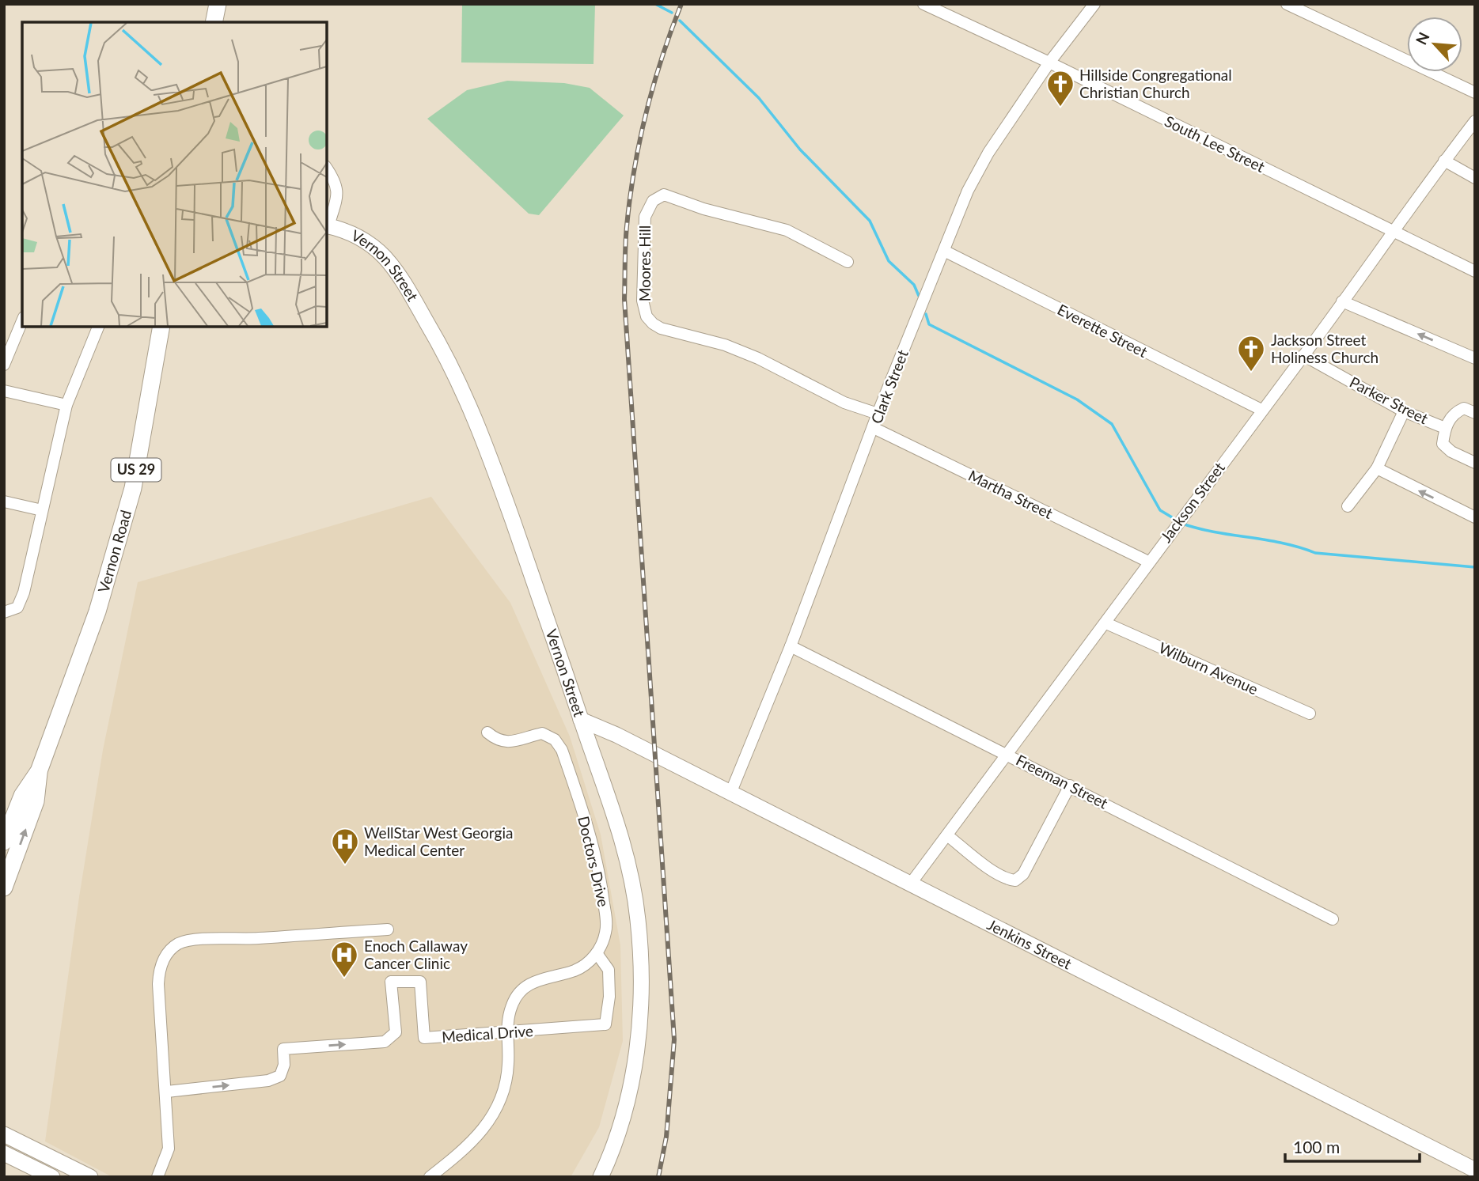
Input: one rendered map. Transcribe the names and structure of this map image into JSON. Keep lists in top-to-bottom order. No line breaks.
{"streets":{"main road":["US 29","Vernon Road"],"street":["South Lee Street","Moores Hill","Vernon Street","Everette Street","Clark Street","Parker Street","Martha Street","Jackson Street","Wilburn Avenue","Freeman Street","Doctors Drive","Jenkins Street","Medical Drive"]},"crossings":[["South Lee Street","Clark Street"],["South Lee Street","Jackson Street"],["Moores Hill","Clark Street"],["Vernon Street","Jenkins Street"],["Everette Street","Clark Street"],["Everette Street","Jackson Street"],["Clark Street","Martha Street"],["Clark Street","Freeman Street"],["Clark Street","Jenkins Street"],["Parker Street","Jackson Street"],["Martha Street","Jackson Street"],["Jackson Street","Wilburn Avenue"],["Jackson Street","Freeman Street"],["Jackson Street","Jenkins Street"],["Doctors Drive","Medical Drive"]],"places":{"church":["Hillside Congregational Christian Church","Jackson Street Holiness Church"],"hospital":["WellStar West Georgia Medical Center","Enoch Callaway Cancer Clinic"]},"scale_bar":"100 m","north":"top left"}
